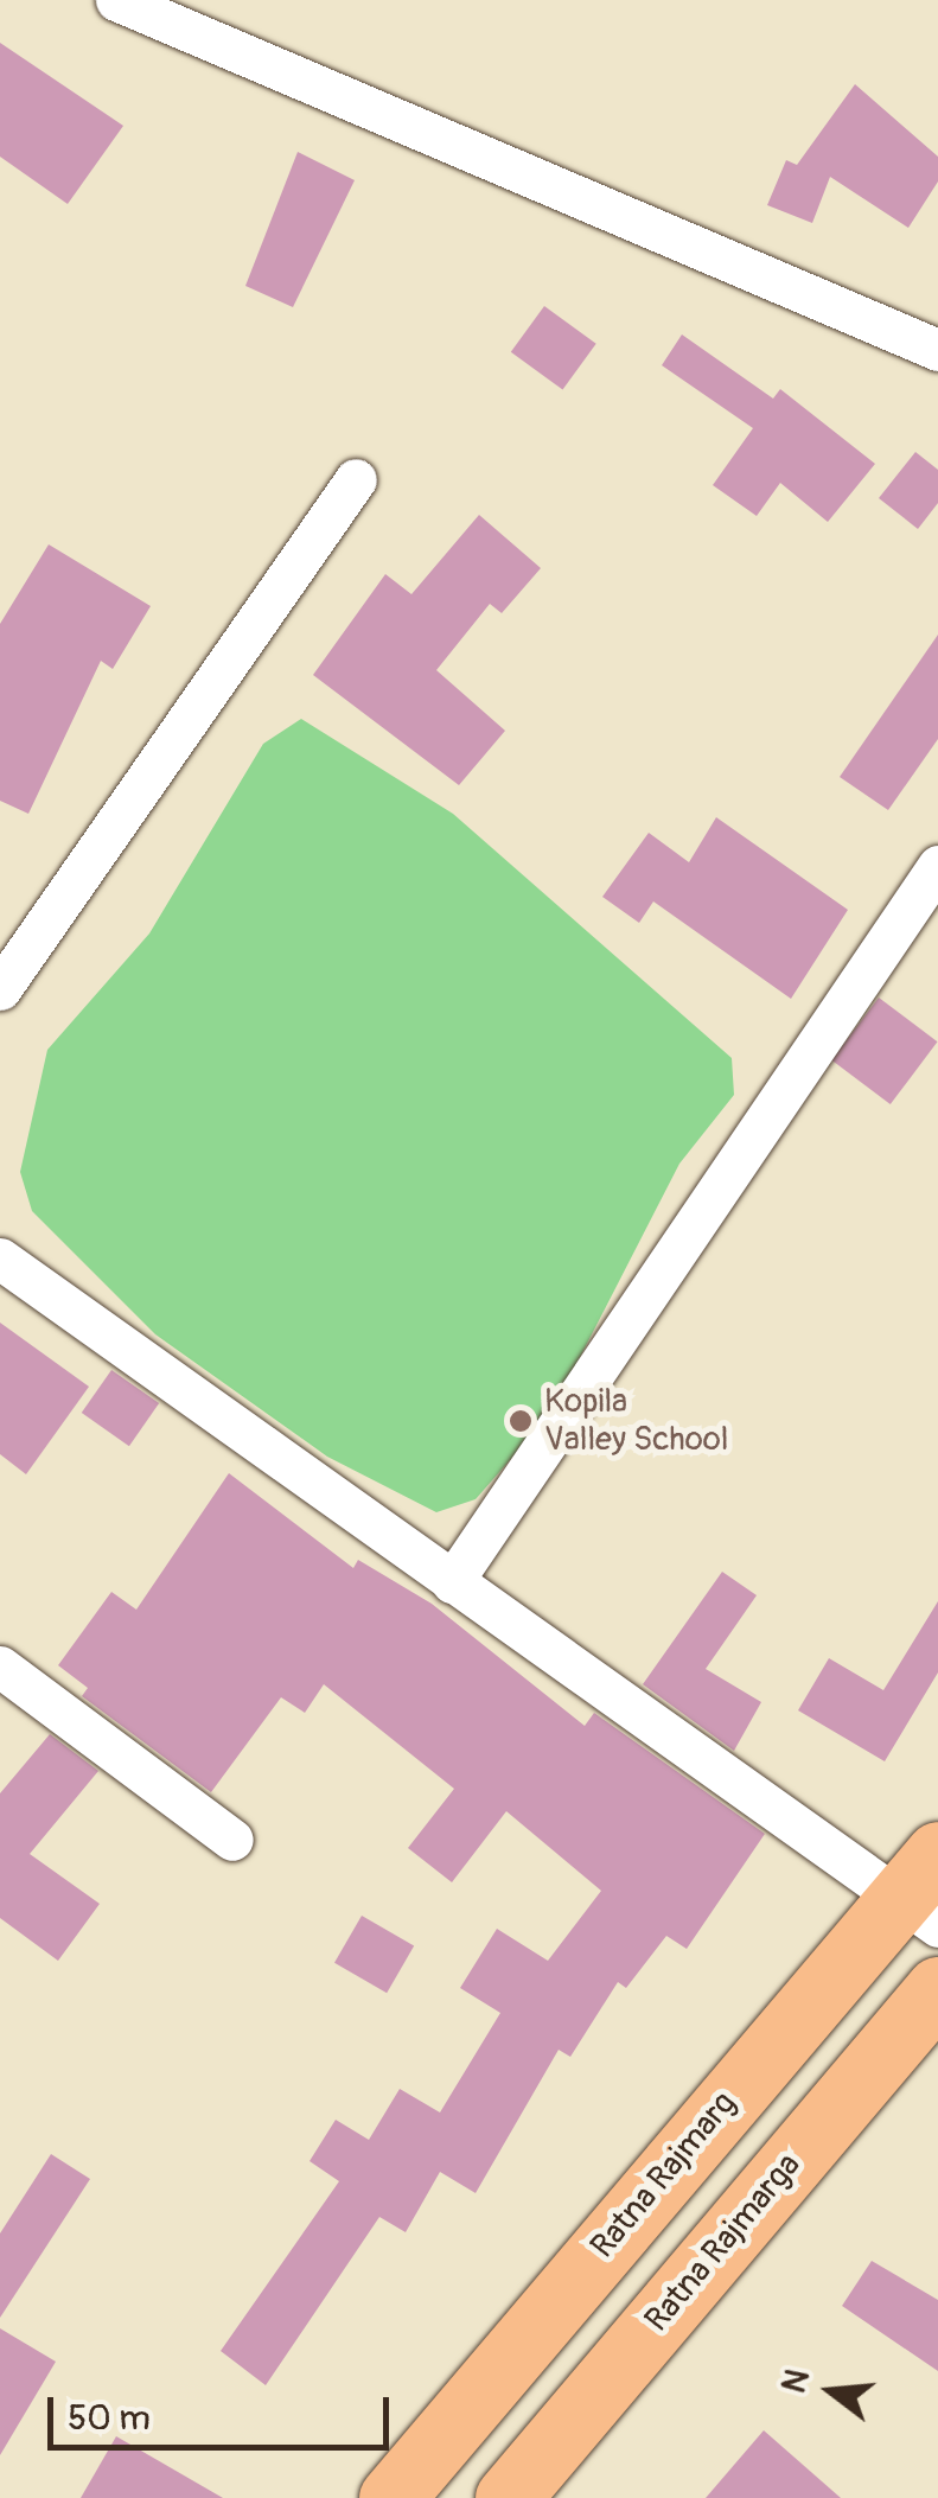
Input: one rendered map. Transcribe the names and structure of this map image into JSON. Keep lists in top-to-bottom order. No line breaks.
{"streets":{"main road":["Ratna Rajmarg","Ratna Rajmarga"]},"places":["Kopila Valley School"],"scale_bar":"50 m","north":"left"}
